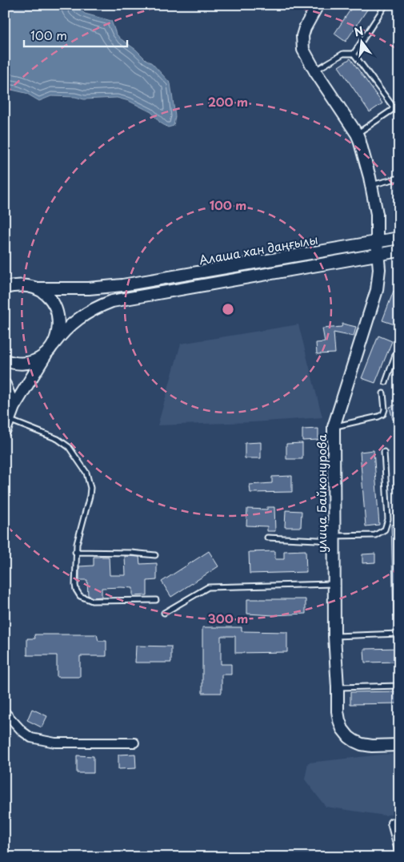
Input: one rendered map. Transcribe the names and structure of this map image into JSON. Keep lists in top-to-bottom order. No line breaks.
{"streets":{"main road":["Алаша хан даңғылы","улица Байконурова"]},"crossings":[["Алаша хан даңғылы","улица Байконурова"]],"scale_bar":"100 m","north":"top","rings":["200 m","100 m","300 m"]}
